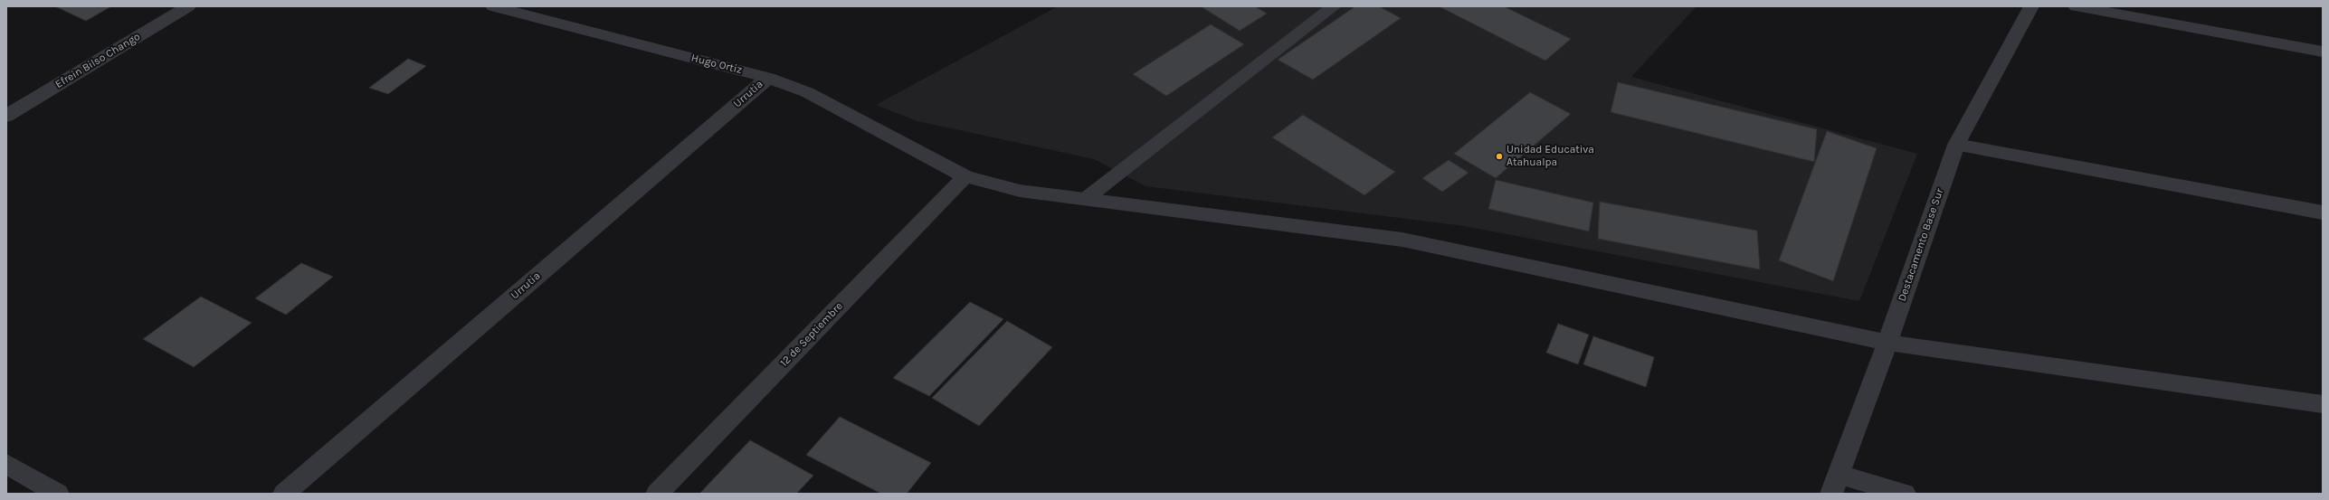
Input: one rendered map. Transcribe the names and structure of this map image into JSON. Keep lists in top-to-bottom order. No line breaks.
{"streets":{"street":["Efrein Bilso Chango","Hugo Ortiz","Urrutia","Destacamento Base Sur","12 de Septiembre"]},"crossings":[["Hugo Ortiz","Urrutia"],["Hugo Ortiz","Destacamento Base Sur"],["Hugo Ortiz","12 de Septiembre"]],"places":["Unidad Educativa Atahualpa"]}
